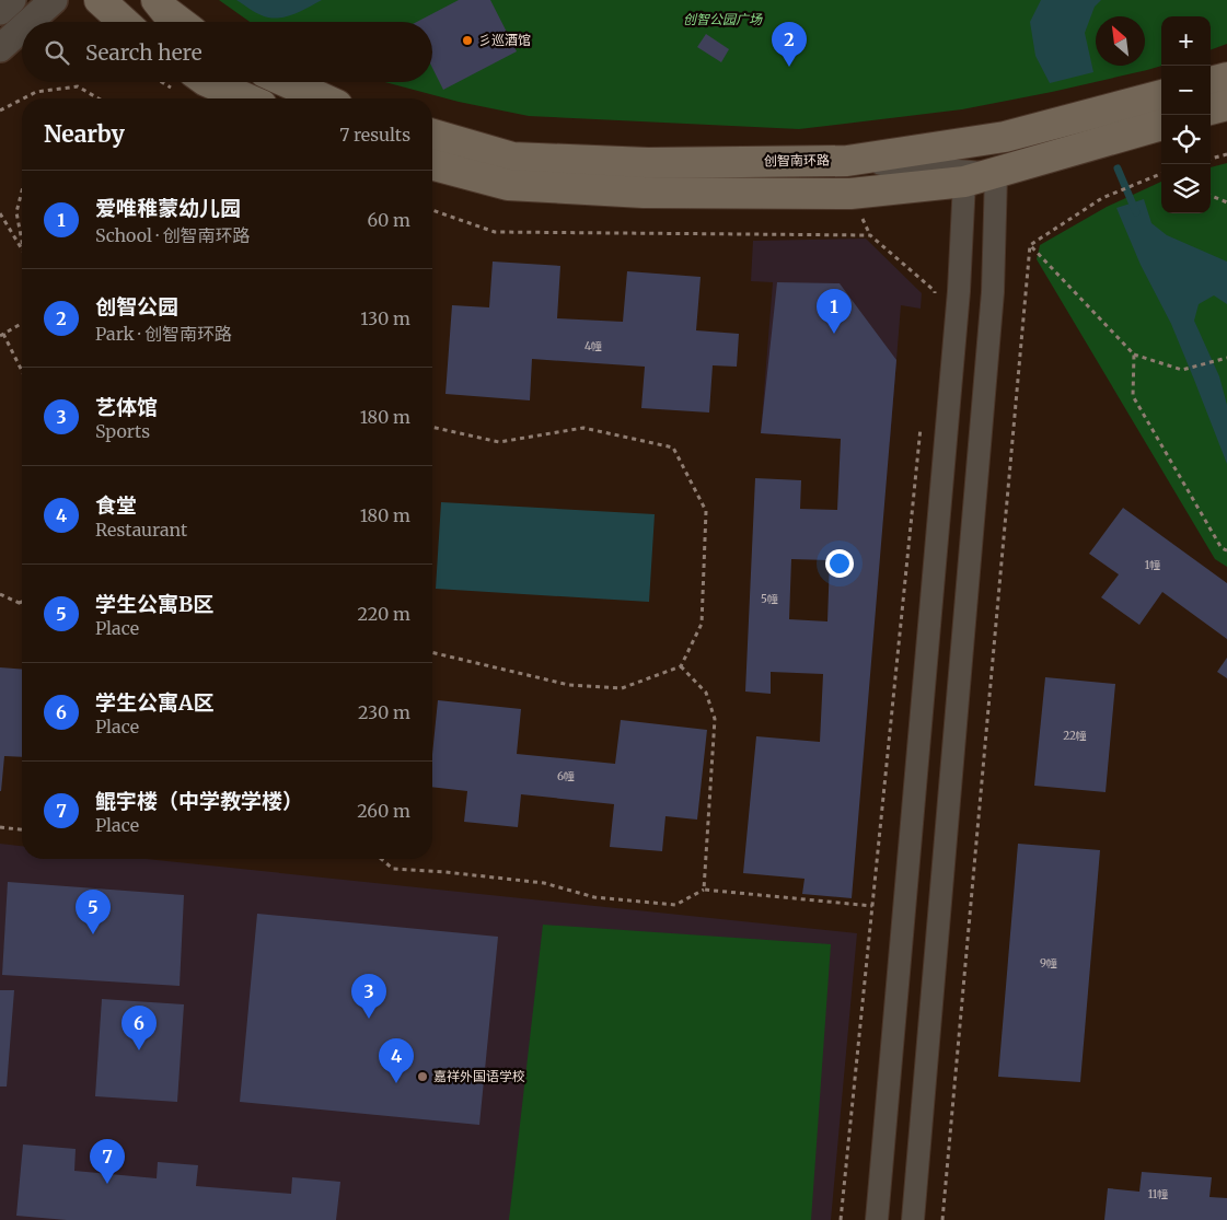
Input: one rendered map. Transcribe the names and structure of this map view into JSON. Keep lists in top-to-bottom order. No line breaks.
{"streets":{"main road":["创智南环路"]},"parks":["创智公园广场"],"places":["彡巡酒馆","嘉祥外国语学校"],"house_numbers":["4幢","1幢","5幢","22幢","6幢","9幢","11幢"],"north":"top left","page":{"map_buttons":["+","−"],"pins":["2","1","5","3","6","4","7"],"search":"Search here","heading":["Nearby","7 results"],"list":[{"mark":"1","name":"爱唯稚蒙幼儿园","note":"School · 创智南环路","value":"60 m"},{"mark":"2","name":"创智公园","note":"Park · 创智南环路","value":"130 m"},{"mark":"3","name":"艺体馆","note":"Sports","value":"180 m"},{"mark":"4","name":"食堂","note":"Restaurant","value":"180 m"},{"mark":"5","name":"学生公寓B区","note":"Place","value":"220 m"},{"mark":"6","name":"学生公寓A区","note":"Place","value":"230 m"},{"mark":"7","name":"鲲宇楼（中学教学楼）","note":"Place","value":"260 m"}]}}
